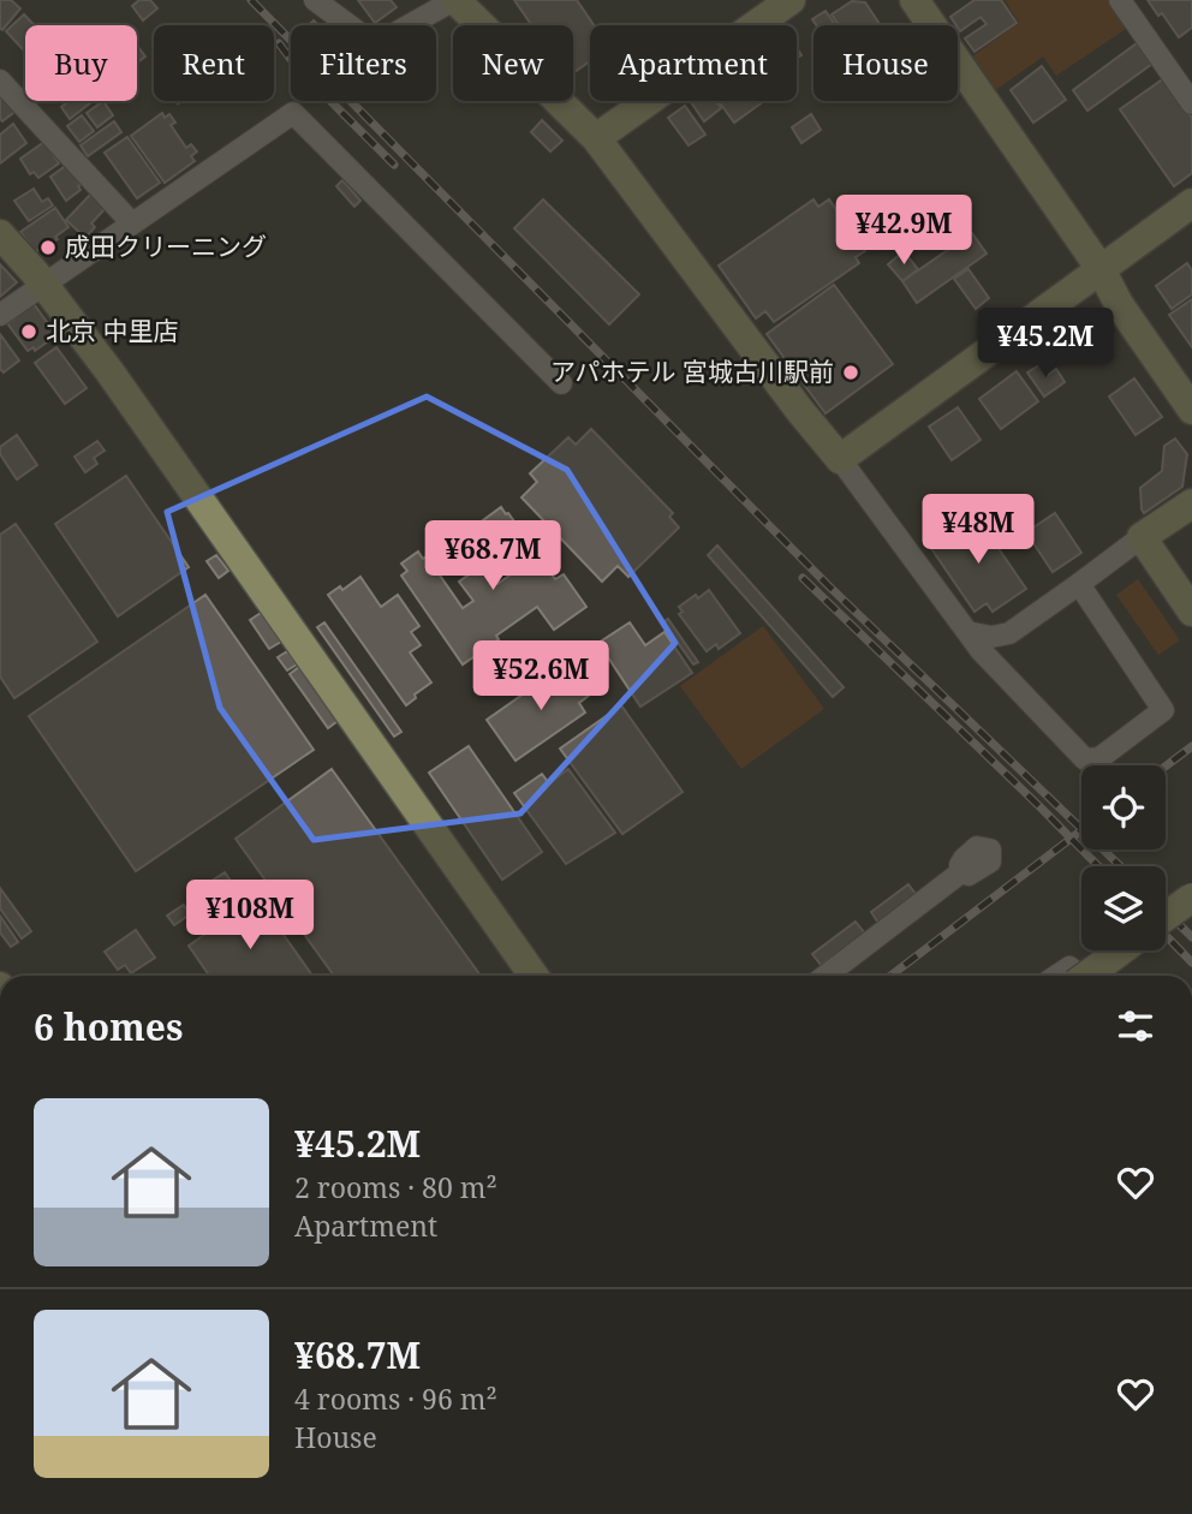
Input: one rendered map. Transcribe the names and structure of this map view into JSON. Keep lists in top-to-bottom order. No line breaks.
{"places":["成田クリーニング","北京 中里店","アパホテル 宮城古川駅前"],"page":{"chip":["Buy","Rent","Filters","New","Apartment","House"],"price":["¥42.9M","¥45.2M","¥48M","¥68.7M","¥52.6M","¥108M"],"heading":"6 homes","list":[{"name":"¥45.2M","note":"2 rooms · 80 m² · Apartment"},{"name":"¥68.7M","note":"4 rooms · 96 m² · House"}]}}
